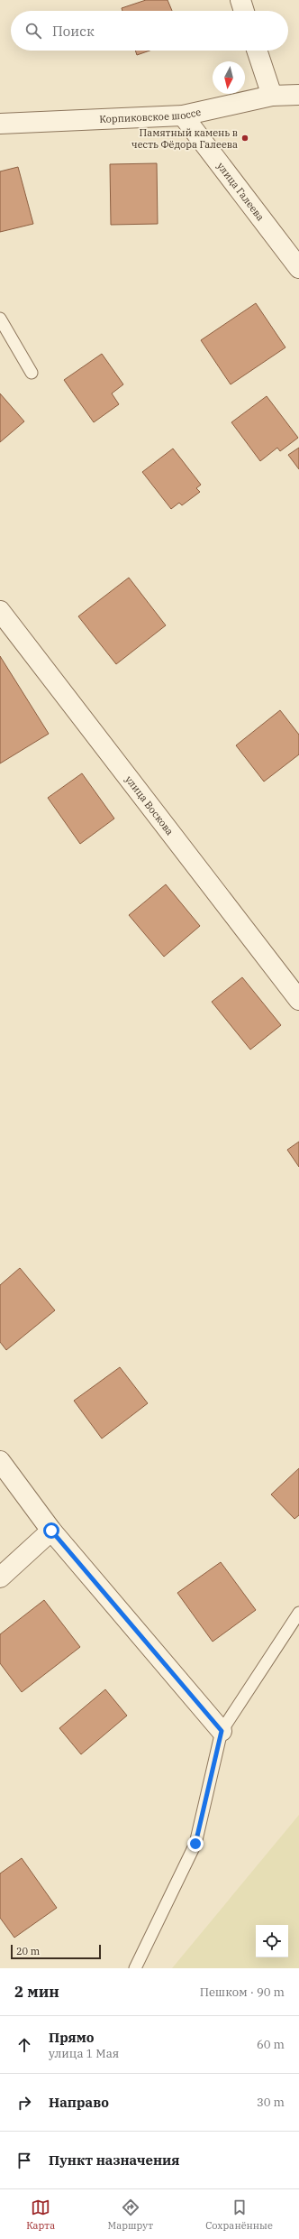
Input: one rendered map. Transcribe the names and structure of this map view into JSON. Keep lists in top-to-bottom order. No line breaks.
{"streets":{"street":["Корпиковское шоссе","улица Галеева","улица Воскова"]},"crossings":[["Корпиковское шоссе","улица Галеева"]],"places":["Памятный камень в честь Фёдора Галеева"],"scale_bar":"20 m","north":"bottom","page":{"search":"Поиск","scale":"20 m","heading":["2 мин","Пешком · 90 m"],"list":[["Прямо","улица 1 Мая","60 m"],["Направо","30 m"],"Пункт назначения"],"nav":["Карта","Маршрут","Сохранённые"]}}
